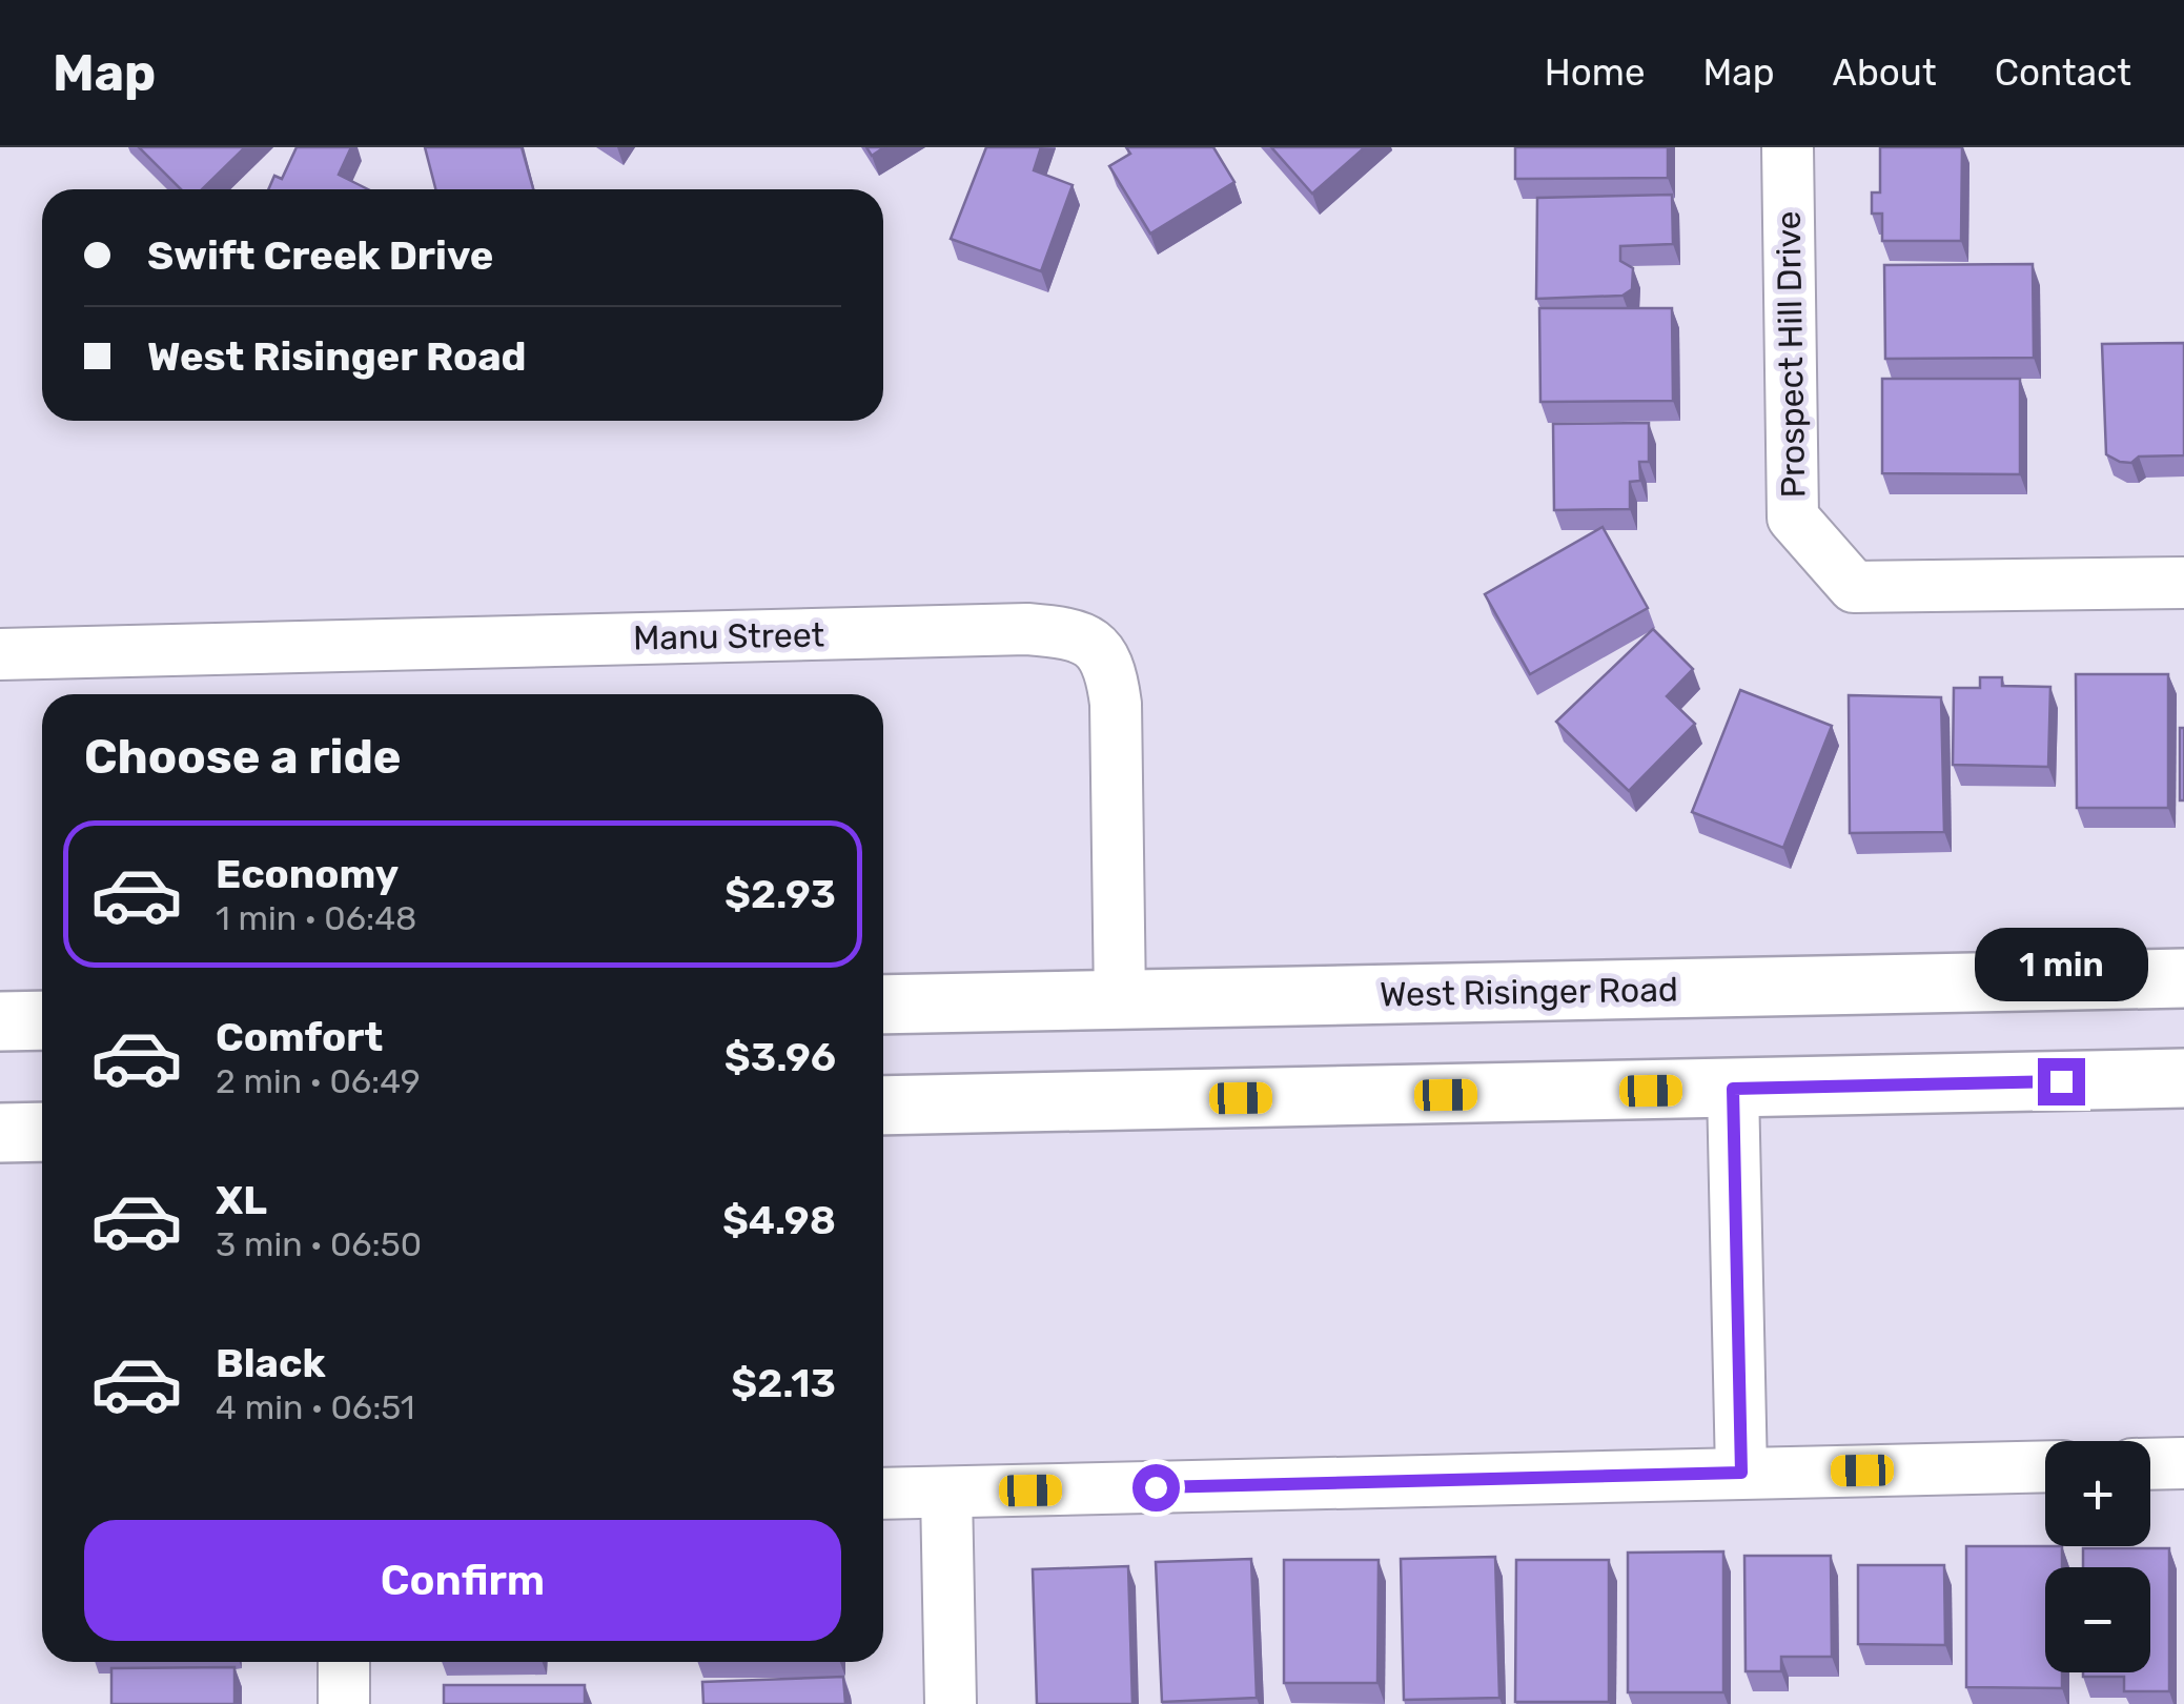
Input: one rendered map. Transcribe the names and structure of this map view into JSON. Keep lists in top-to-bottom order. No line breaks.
{"streets":{"main road":["West Risinger Road"],"street":["Prospect Hill Drive","Manu Street"]},"crossings":[["Manu Street","West Risinger Road"]],"page":{"header":"Map","nav":["Home","Map","About","Contact"],"banner":["Swift Creek Drive","West Risinger Road"],"heading":"Choose a ride","list":[{"name":"Economy","note":"1 min · 06:48","value":"$2.93"},{"name":"Comfort","note":"2 min · 06:49","value":"$3.96"},{"name":"XL","note":"3 min · 06:50","value":"$4.98"},{"name":"Black","note":"4 min · 06:51","value":"$2.13"}],"bubble":"1 min","map_buttons":["+","−"],"buttons":"Confirm"}}
